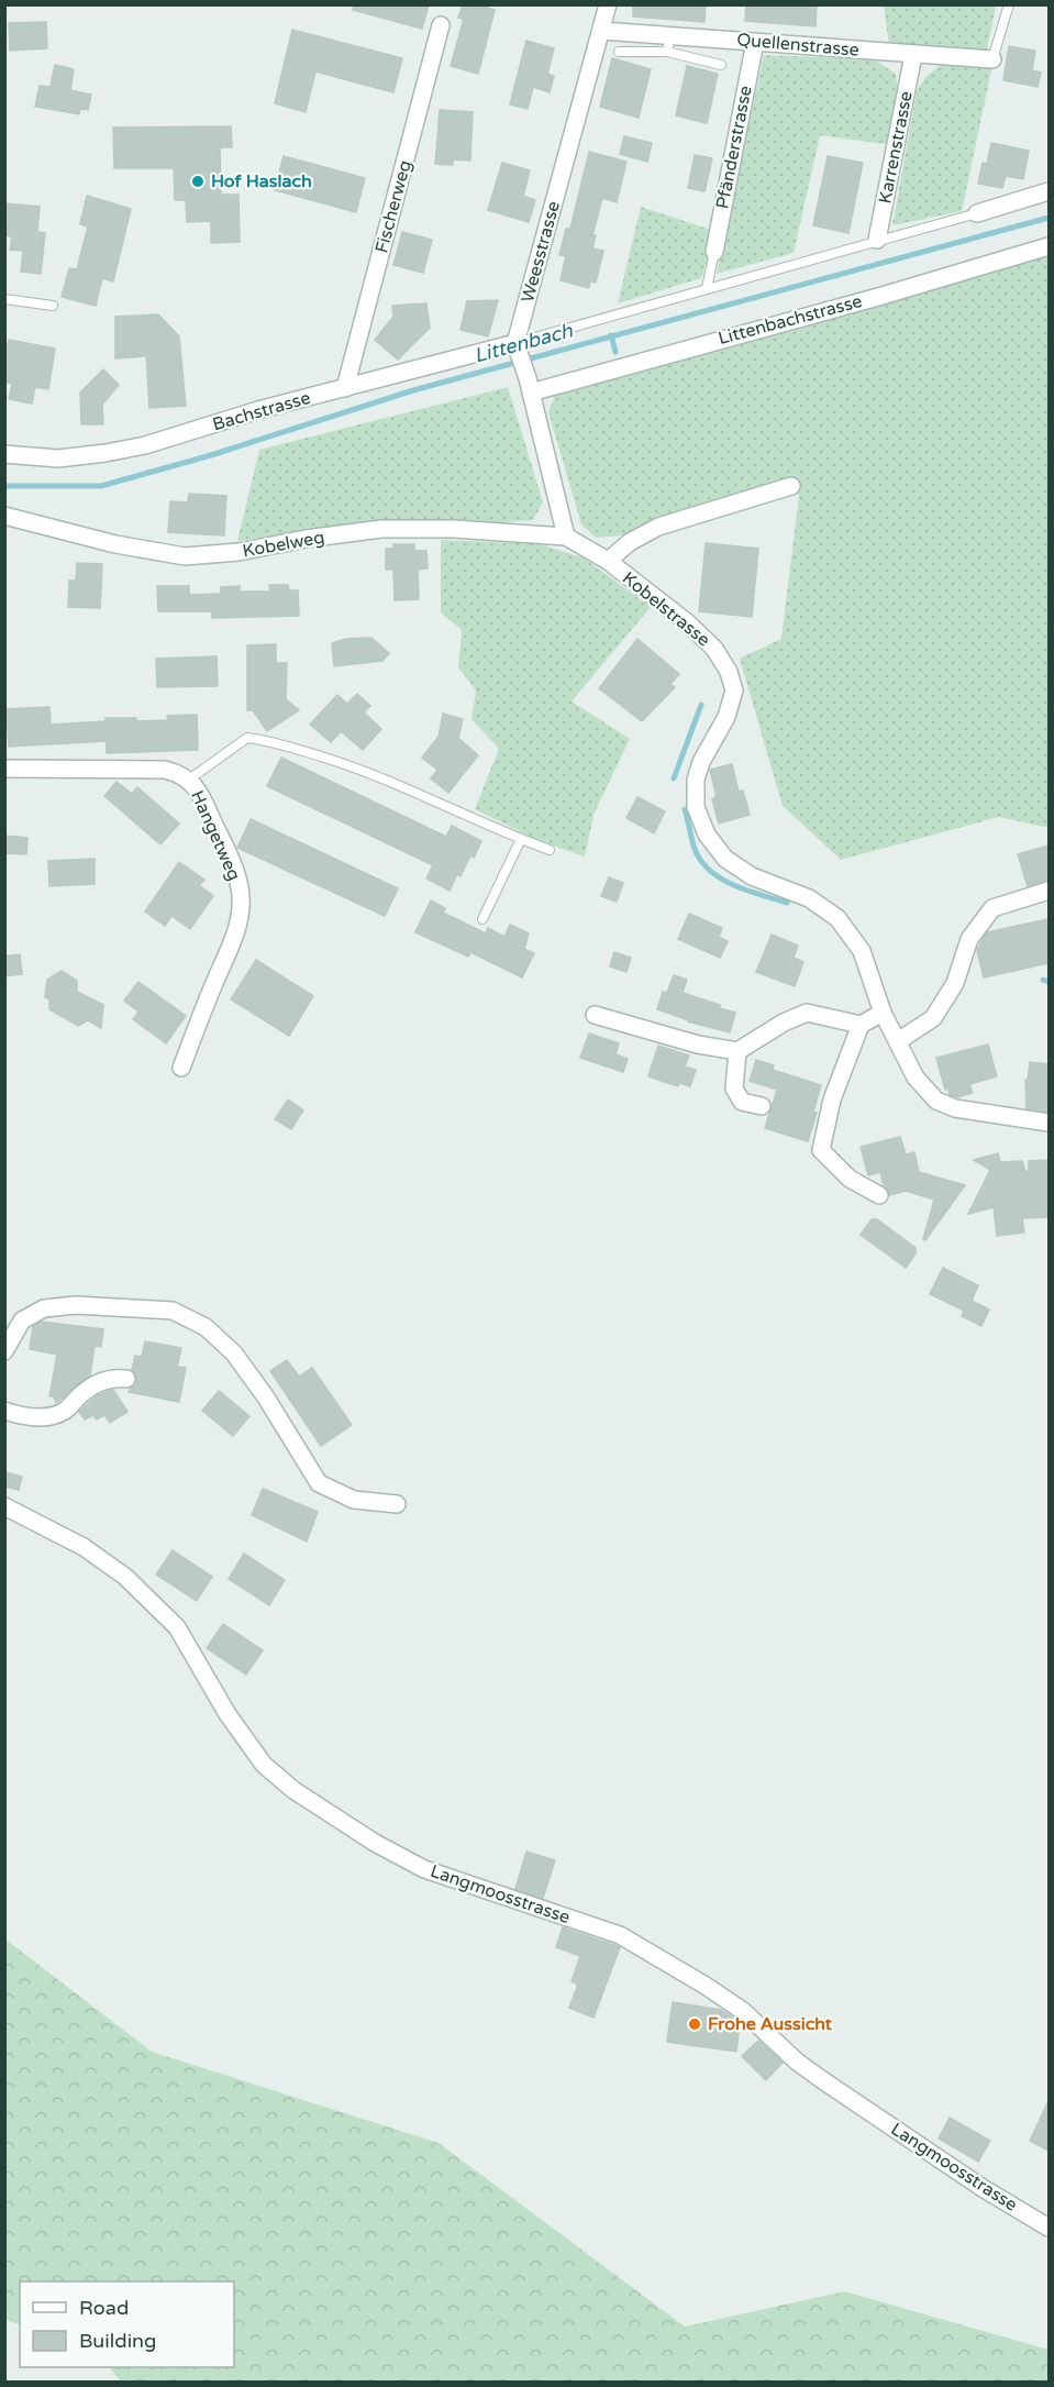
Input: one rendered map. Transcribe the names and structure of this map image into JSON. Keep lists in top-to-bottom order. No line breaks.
{"streets":{"street":["Quellenstrasse","Pfänderstrasse","Karrenstrasse","Fischerweg","Weesstrasse","Littenbachstrasse","Bachstrasse","Kobelweg","Kobelstrasse","Hangetweg","Langmoosstrasse"]},"crossings":[["Quellenstrasse","Pfänderstrasse"],["Quellenstrasse","Karrenstrasse"],["Quellenstrasse","Weesstrasse"],["Fischerweg","Bachstrasse"],["Weesstrasse","Bachstrasse"],["Kobelweg","Kobelstrasse"]],"water":["Littenbach"],"places":["Hof Haslach","Frohe Aussicht"],"legend":["Road","Building"]}
